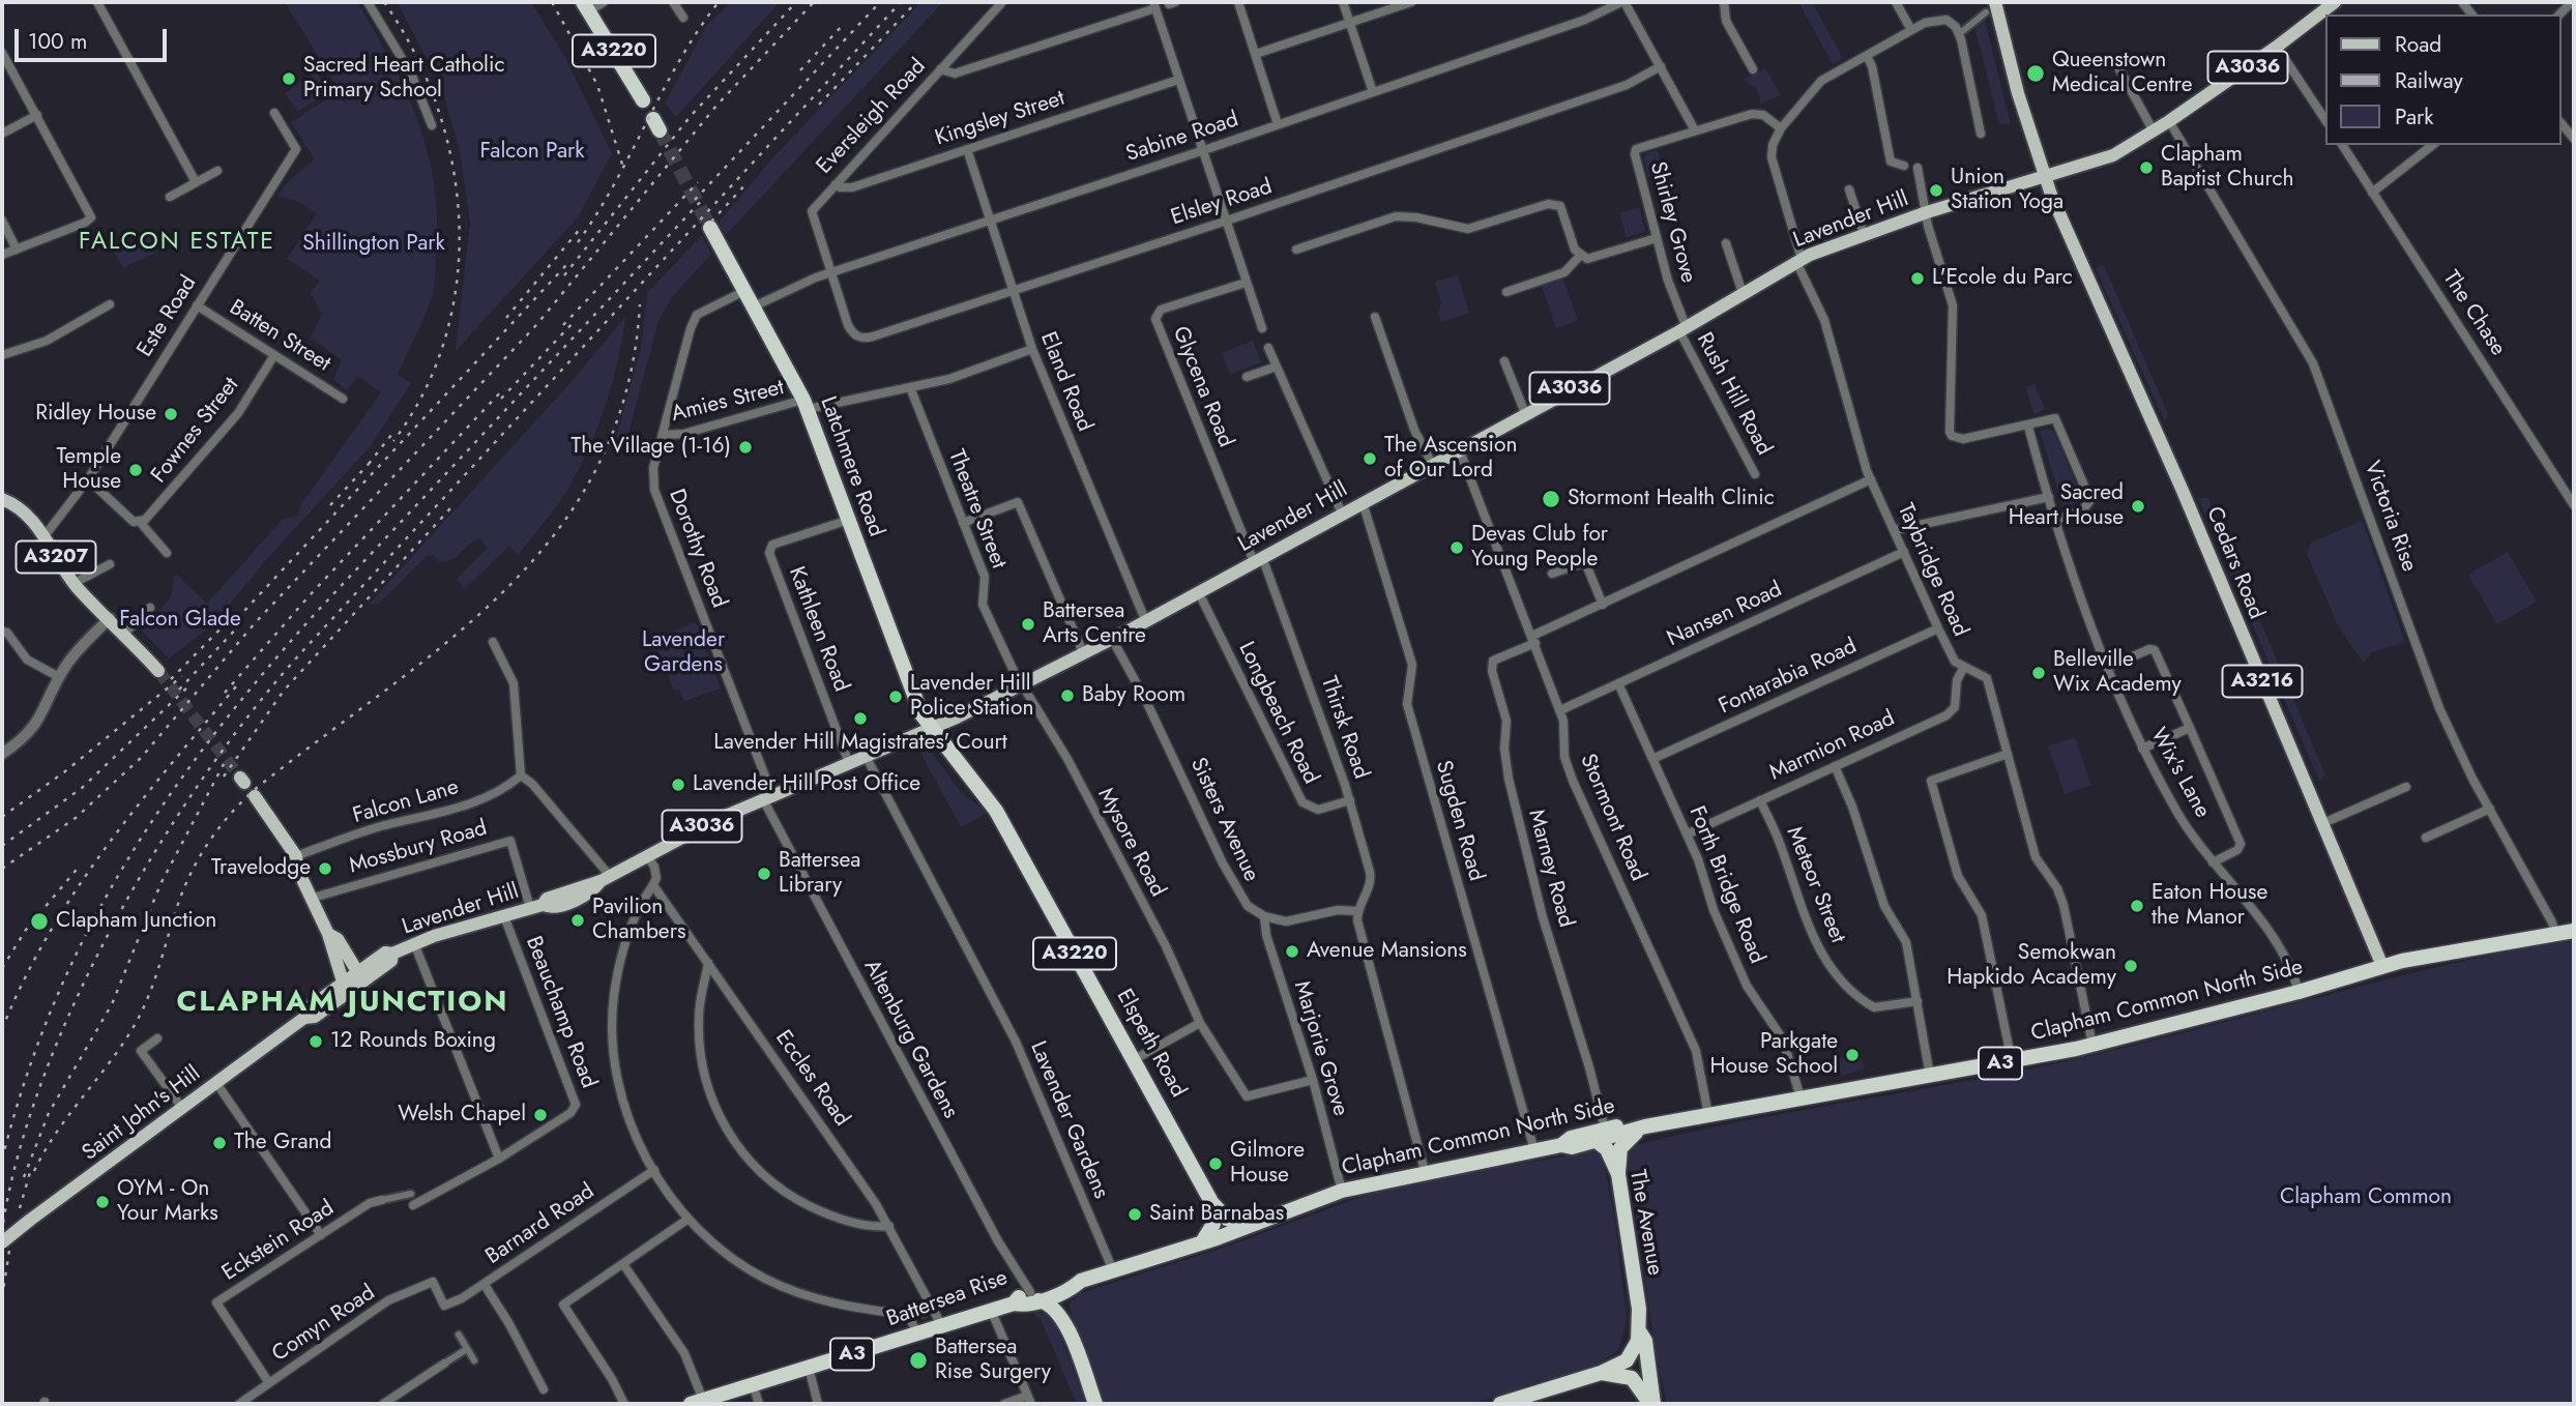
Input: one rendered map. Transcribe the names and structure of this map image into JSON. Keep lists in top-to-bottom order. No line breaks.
{"streets":{"highway":["A3220","Latchmere Road","Clapham Common North Side","Elspeth Road","A3","The Avenue","Battersea Rise"],"main road":["A3036","Lavender Hill","A3207","Cedars Road","A3216","Saint John's Hill"],"street":["Eversleigh Road","Kingsley Street","Sabine Road","Elsley Road","Shirley Grove","The Chase","Este Road","Batten Street","Eland Road","Glycena Road","Rush Hill Road","Amies Street","Fownes Street","Theatre Street","Victoria Rise","Dorothy Road","Taybridge Road","Nansen Road","Kathleen Road","Fontarabia Road","Longbeach Road","Thirsk Road","Marmion Road","Wix's Lane","Falcon Lane","Stormont Road","Sisters Avenue","Sugden Road","Mysore Road","Mossbury Road","Marney Road","Forth Bridge Road","Meteor Street","Beauchamp Road","Altenburg Gardens","Marjorie Grove","Eccles Road","Lavender Gardens","Barnard Road","Eckstein Road","Comyn Road"]},"crossings":[["A3036","Lavender Hill"],["A3036","Victoria Rise"],["A3036","Cedars Road"],["A3036","A3216"],["Eversleigh Road","Kingsley Street"],["Eversleigh Road","Sabine Road"],["Eversleigh Road","Elsley Road"],["Kingsley Street","Eland Road"],["Sabine Road","Elsley Road"],["Sabine Road","Eland Road"],["Sabine Road","Latchmere Road"],["Elsley Road","Eland Road"],["Lavender Hill","Shirley Grove"],["Lavender Hill","Eland Road"],["Lavender Hill","Glycena Road"],["Lavender Hill","Rush Hill Road"],["Lavender Hill","Latchmere Road"],["Lavender Hill","Theatre Street"],["Lavender Hill","Dorothy Road"],["Lavender Hill","Cedars Road"],["Lavender Hill","Taybridge Road"],["Lavender Hill","Kathleen Road"],["Lavender Hill","A3216"],["Lavender Hill","Longbeach Road"],["Lavender Hill","Thirsk Road"],["Lavender Hill","Stormont Road"],["Lavender Hill","Sisters Avenue"],["Lavender Hill","Sugden Road"],["Lavender Hill","Mysore Road"],["Lavender Hill","Mossbury Road"],["Lavender Hill","Beauchamp Road"],["Lavender Hill","Altenburg Gardens"],["Lavender Hill","Elspeth Road"],["Lavender Hill","Saint John's Hill"],["Lavender Hill","Lavender Gardens"],["Shirley Grove","Rush Hill Road"],["Shirley Grove","Taybridge Road"],["Este Road","Batten Street"],["Este Road","A3207"],["Batten Street","Fownes Street"],["Eland Road","Amies Street"],["Glycena Road","Thirsk Road"],["Amies Street","Latchmere Road"],["Amies Street","Theatre Street"],["Amies Street","Dorothy Road"],["Latchmere Road","Kathleen Road"],["Latchmere Road","Elspeth Road"],["Theatre Street","Mysore Road"],["Victoria Rise","Clapham Common North Side"],["Dorothy Road","Altenburg Gardens"],["Cedars Road","A3216"],["Cedars Road","Clapham Common North Side"],["Taybridge Road","Nansen Road"],["Taybridge Road","Fontarabia Road"],["Taybridge Road","Marmion Road"],["Taybridge Road","Clapham Common North Side"],["Nansen Road","Stormont Road"],["Nansen Road","Forth Bridge Road"],["Fontarabia Road","Forth Bridge Road"],["Longbeach Road","Thirsk Road"],["Marmion Road","Forth Bridge Road"],["Marmion Road","Meteor Street"],["Wix's Lane","Clapham Common North Side"],["Stormont Road","Marney Road"],["Stormont Road","Clapham Common North Side"],["Sisters Avenue","Marjorie Grove"],["Sugden Road","Clapham Common North Side"],["Mysore Road","Marjorie Grove"],["Marney Road","Clapham Common North Side"],["Marney Road","The Avenue"],["Forth Bridge Road","Clapham Common North Side"],["Clapham Common North Side","Elspeth Road"],["Clapham Common North Side","Marjorie Grove"],["Clapham Common North Side","Lavender Gardens"],["Clapham Common North Side","The Avenue"],["Clapham Common North Side","Battersea Rise"],["Altenburg Gardens","Battersea Rise"],["Eccles Road","Battersea Rise"],["Barnard Road","Comyn Road"],["Eckstein Road","Comyn Road"]],"districts":["FALCON ESTATE","CLAPHAM JUNCTION"],"parks":["Falcon Park","Shillington Park","Falcon Glade","Lavender Gardens","Clapham Common"],"places":["Queenstown Medical Centre","Sacred Heart Catholic Primary School","Clapham Baptist Church","Union Station Yoga","L'Ecole du Parc","Ridley House","The Village (1-16)","The Ascension of Our Lord","Temple House","Stormont Health Clinic","Sacred Heart House","Devas Club for Young People","Battersea Arts Centre","Belleville Wix Academy","Baby Room","Lavender Hill Police Station","Lavender Hill Magistrates' Court","Lavender Hill Post Office","Travelodge","Battersea Library","Eaton House the Manor","Pavilion Chambers","Clapham Junction","Avenue Mansions","Semokwan Hapkido Academy","12 Rounds Boxing","Parkgate House School","Welsh Chapel","The Grand","Gilmore House","OYM - On Your Marks","Saint Barnabas","Battersea Rise Surgery"],"legend":["Road","Railway","Park"],"scale_bar":"100 m"}
